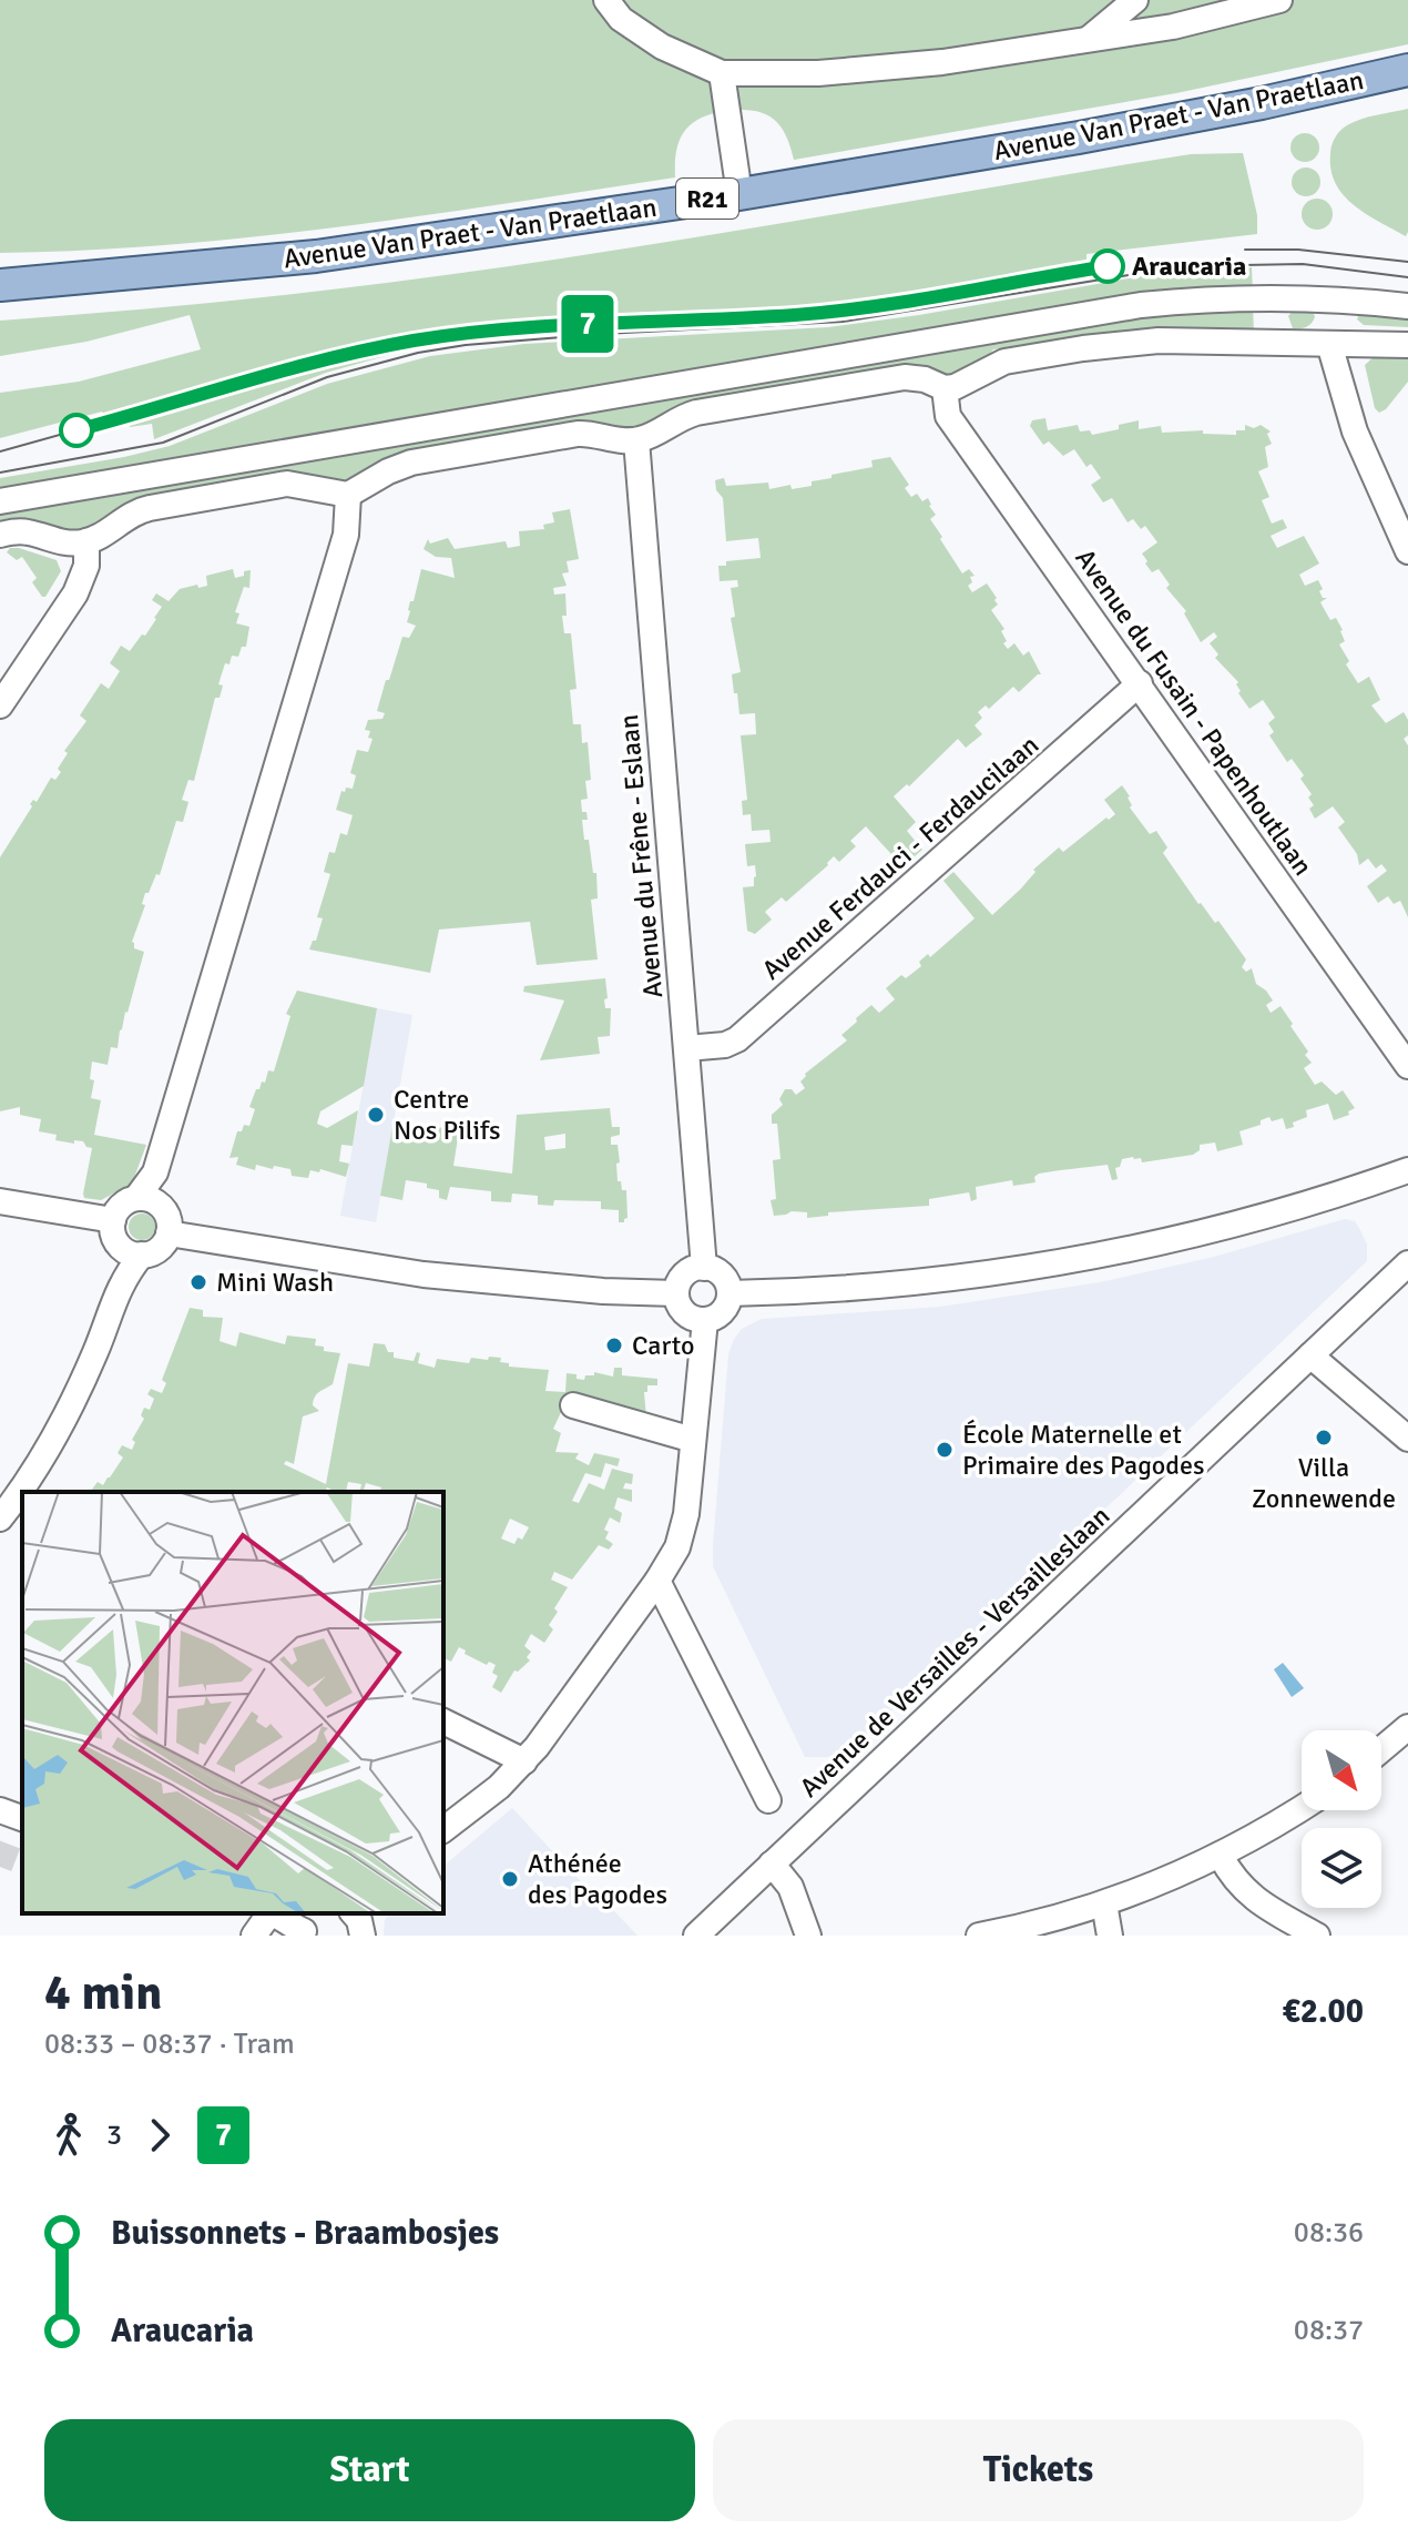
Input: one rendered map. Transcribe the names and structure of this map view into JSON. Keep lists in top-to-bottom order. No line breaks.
{"streets":{"main road":["Avenue Van Praet - Van Praetlaan","R21"],"street":["Avenue du Fusain - Papenhoutlaan","Avenue du Frêne - Eslaan","Avenue Ferdauci - Ferdaucilaan","Avenue de Versailles - Versailleslaan"]},"crossings":[["Avenue du Fusain - Papenhoutlaan","Avenue Ferdauci - Ferdaucilaan"],["Avenue du Frêne - Eslaan","Avenue Ferdauci - Ferdaucilaan"]],"places":["Araucaria","Centre Nos Pilifs","Mini Wash","Carto","Villa Zonnewende","École Maternelle et Primaire des Pagodes","Athénée des Pagodes"],"lines":["tram line 7"],"north":"bottom right","page":{"on_map":"7","heading":["4 min","08:33 – 08:37 · Tram","€2.00"],"legs":["3","7"],"list":[{"name":"Buissonnets - Braambosjes","value":"08:36"},{"name":"Araucaria","value":"08:37"}],"buttons":["Start","Tickets"]}}
